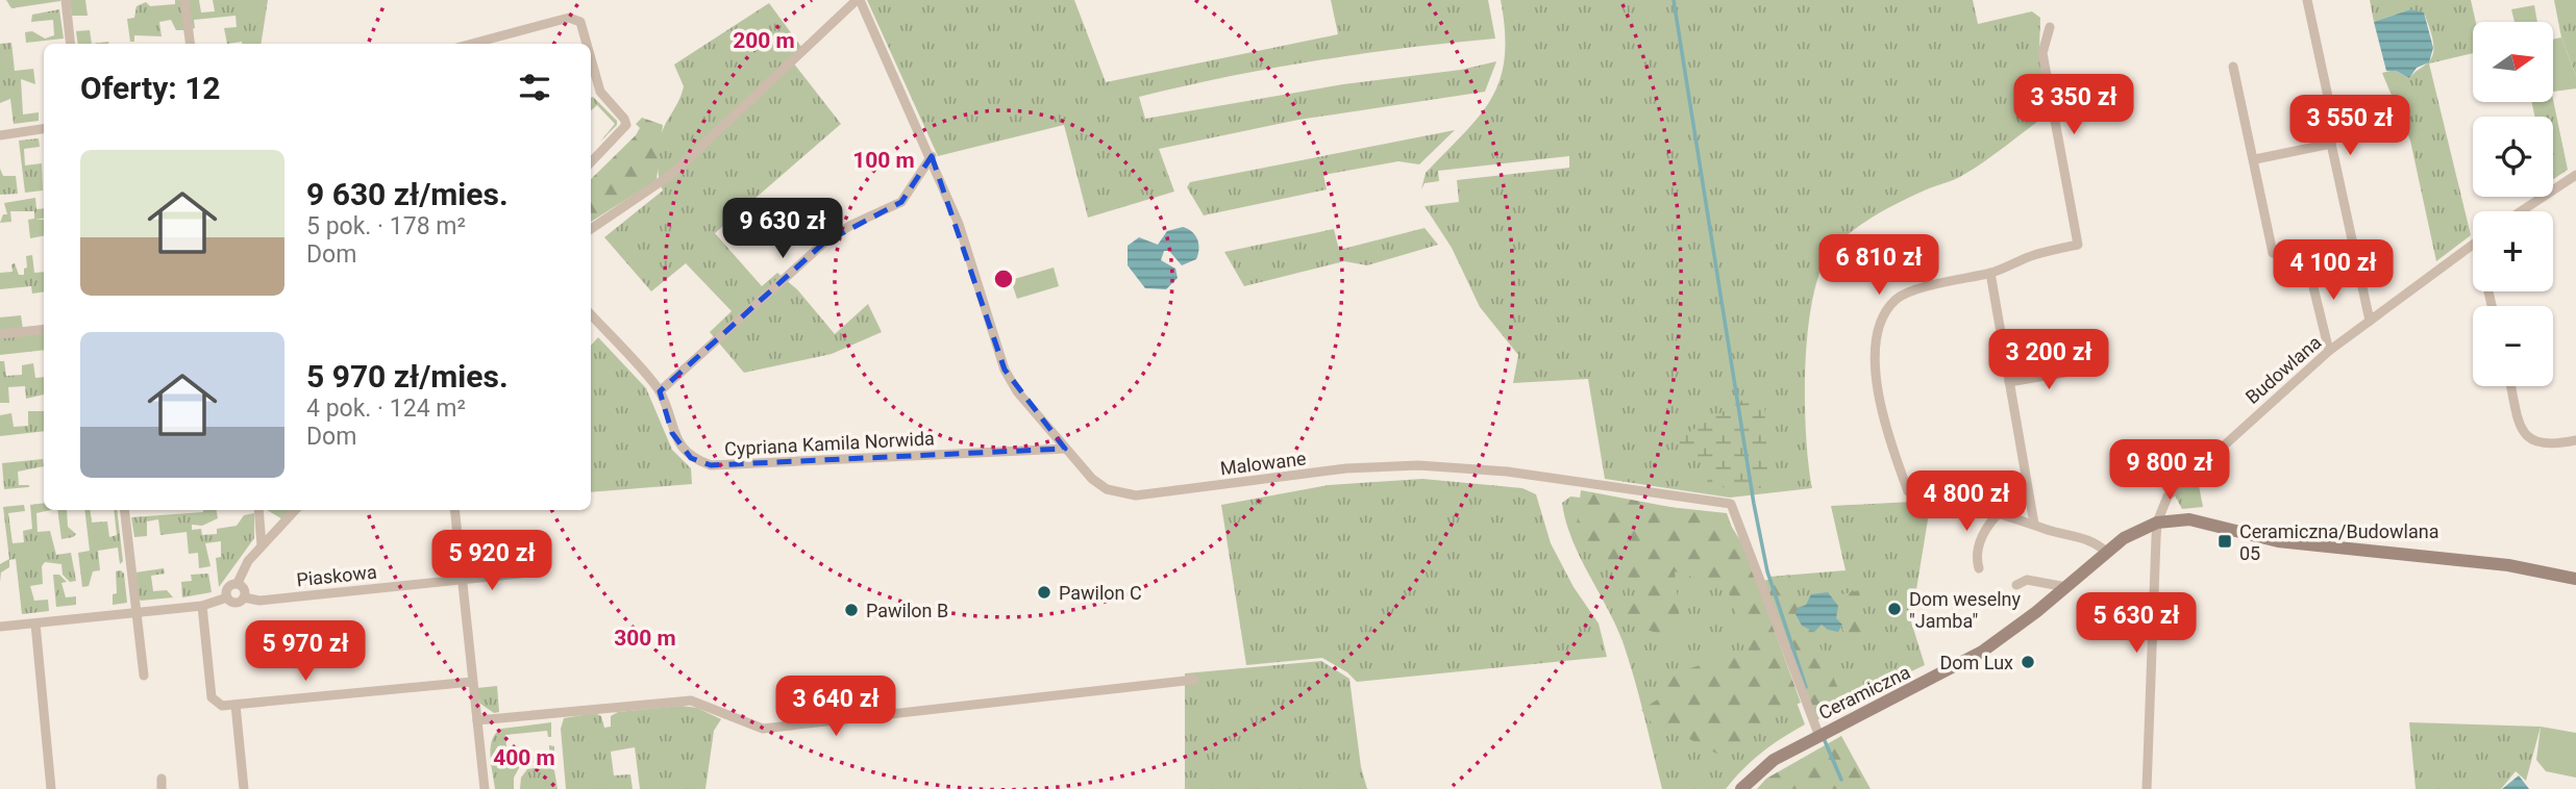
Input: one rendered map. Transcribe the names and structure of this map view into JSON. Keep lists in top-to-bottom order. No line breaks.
{"streets":{"street":["Budowlana","Cypriana Kamila Norwida","Malowane","Piaskowa","Ceramiczna"]},"crossings":[["Budowlana","Ceramiczna"],["Cypriana Kamila Norwida","Malowane"],["Malowane","Ceramiczna"]],"places":{"transit":["Ceramiczna/Budowlana 05"],"other":["Pawilon C","Dom weselny \"Jamba\"","Pawilon B","Dom Lux"]},"north":"right","page":{"map_buttons":["+","−"],"heading":"Oferty: 12","price":["3 350 zł","3 550 zł","9 630 zł","6 810 zł","4 100 zł","3 200 zł","9 800 zł","4 800 zł","5 920 zł","5 630 zł","5 970 zł","3 640 zł"],"list":[{"name":"9 630 zł/mies.","note":"5 pok. · 178 m² · Dom"},{"name":"5 970 zł/mies.","note":"4 pok. · 124 m² · Dom"}]},"rings":["200 m","100 m","300 m","400 m"]}
